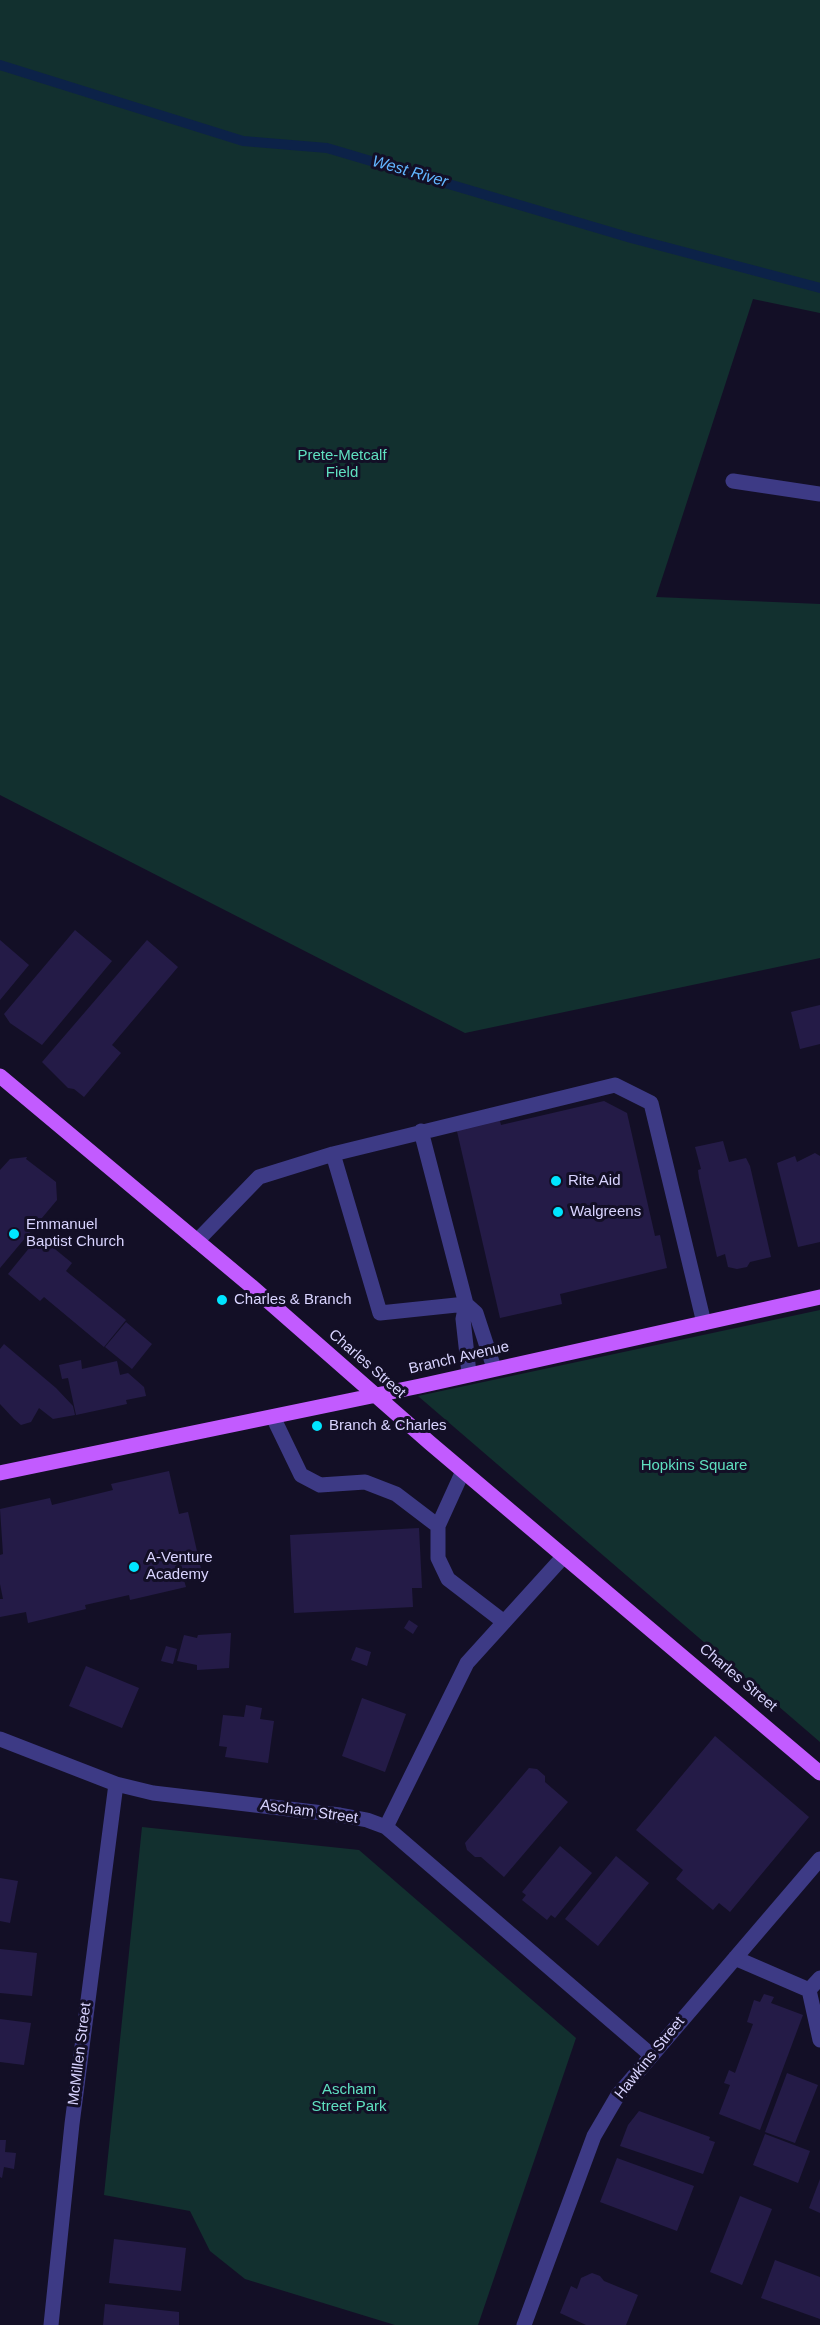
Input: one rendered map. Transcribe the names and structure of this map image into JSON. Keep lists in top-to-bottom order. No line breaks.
{"streets":{"main road":["Branch Avenue","Charles Street"],"street":["Ascham Street","McMillen Street","Hawkins Street"]},"crossings":[["Branch Avenue","Charles Street"],["Ascham Street","McMillen Street"],["Ascham Street","Hawkins Street"]],"water":["West River"],"parks":["Prete-Metcalf Field","Hopkins Square","Ascham Street Park"],"places":["Rite Aid","Walgreens","Emmanuel Baptist Church","Charles & Branch","Branch & Charles","A-Venture Academy"]}
